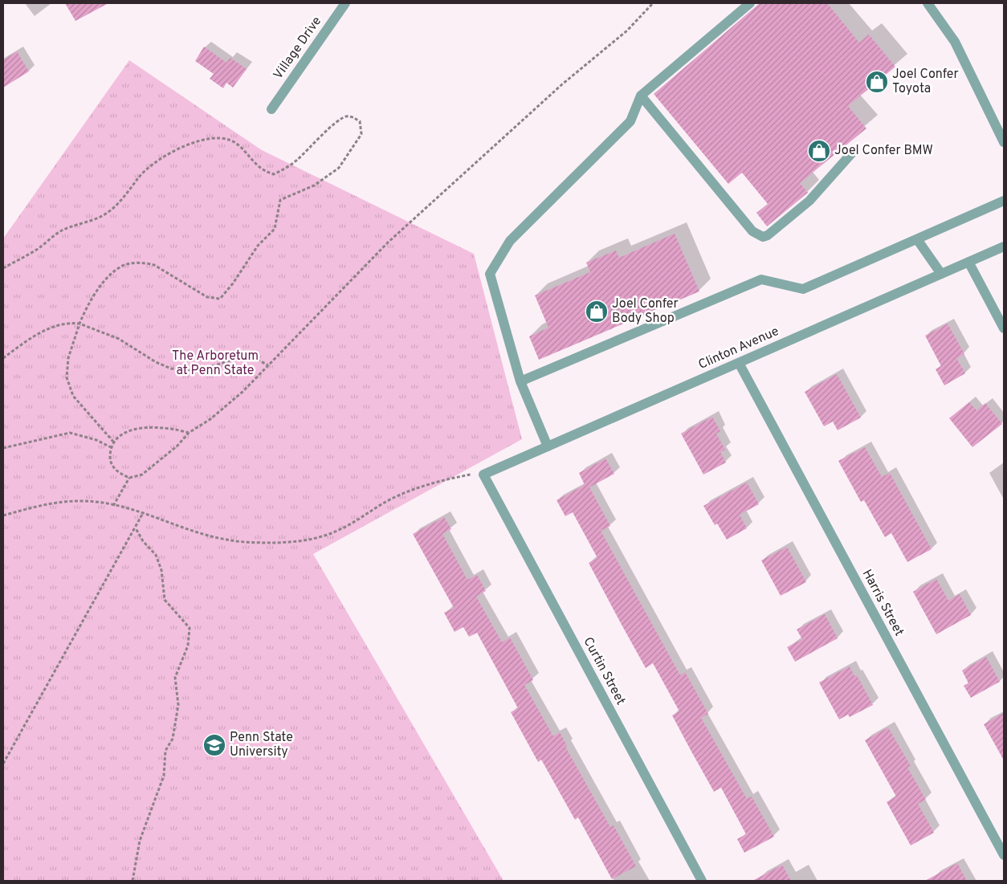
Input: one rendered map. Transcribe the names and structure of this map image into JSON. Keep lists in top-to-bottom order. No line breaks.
{"streets":{"street":["Village Drive","Clinton Avenue","Harris Street","Curtin Street"]},"crossings":[["Clinton Avenue","Harris Street"],["Clinton Avenue","Curtin Street"]],"parks":["The Arboretum at Penn State"],"places":{"shop":["Joel Confer Toyota","Joel Confer BMW","Joel Confer Body Shop"],"school or university":["Penn State University"]}}
